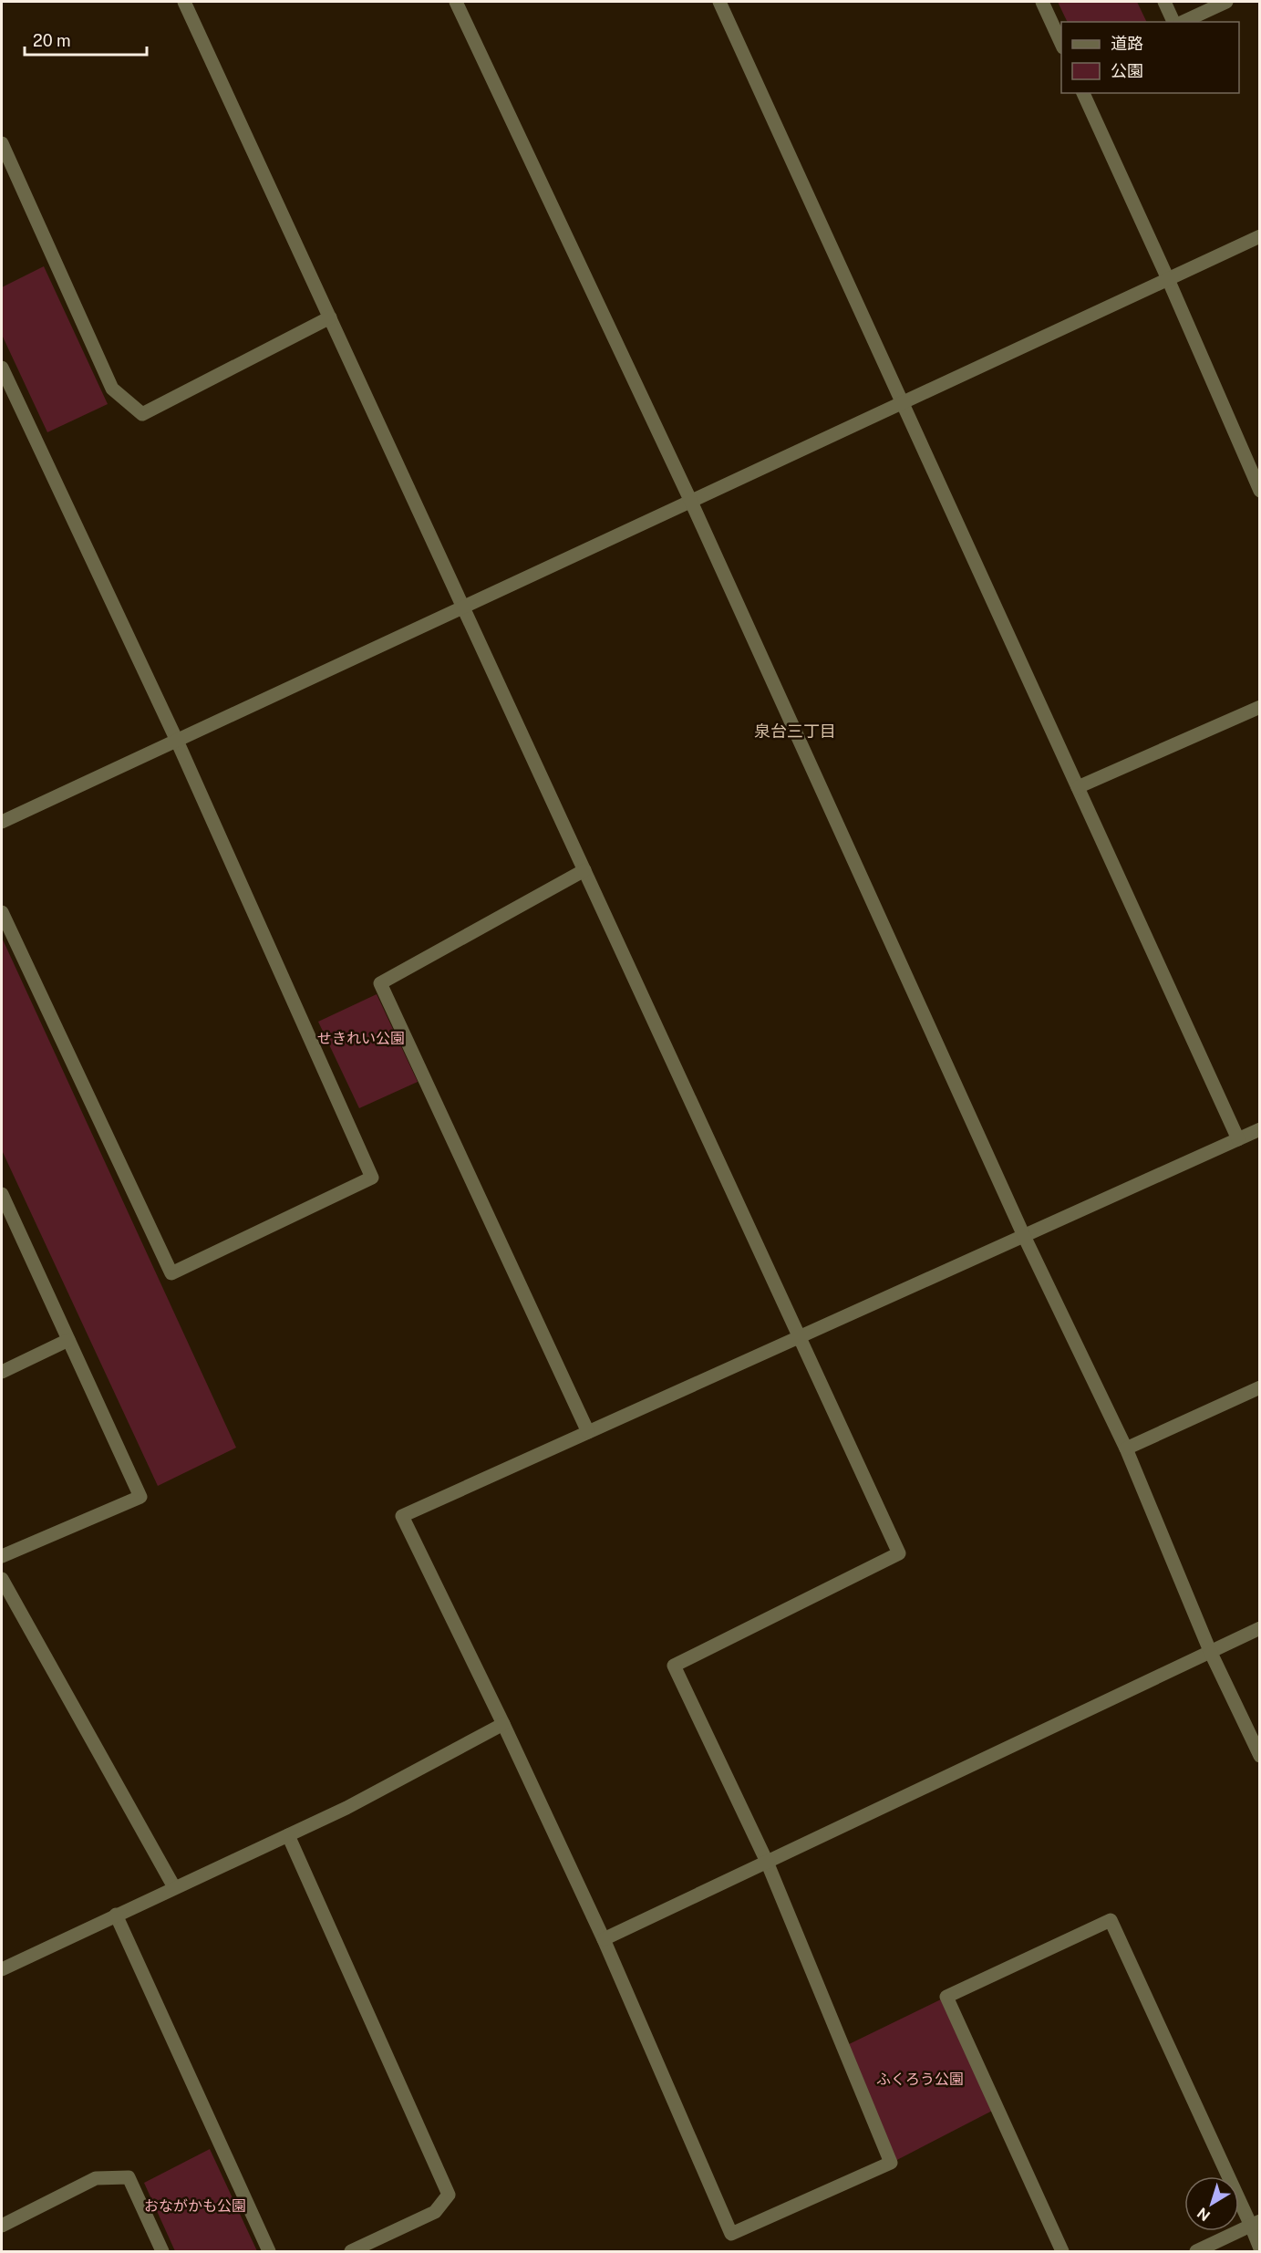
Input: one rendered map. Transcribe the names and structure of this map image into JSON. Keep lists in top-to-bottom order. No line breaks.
{"districts":["泉台三丁目"],"parks":["せきれい公園","ふくろう公園","おながかも公園"],"legend":["道路","公園"],"scale_bar":"20 m","north":"bottom left"}
